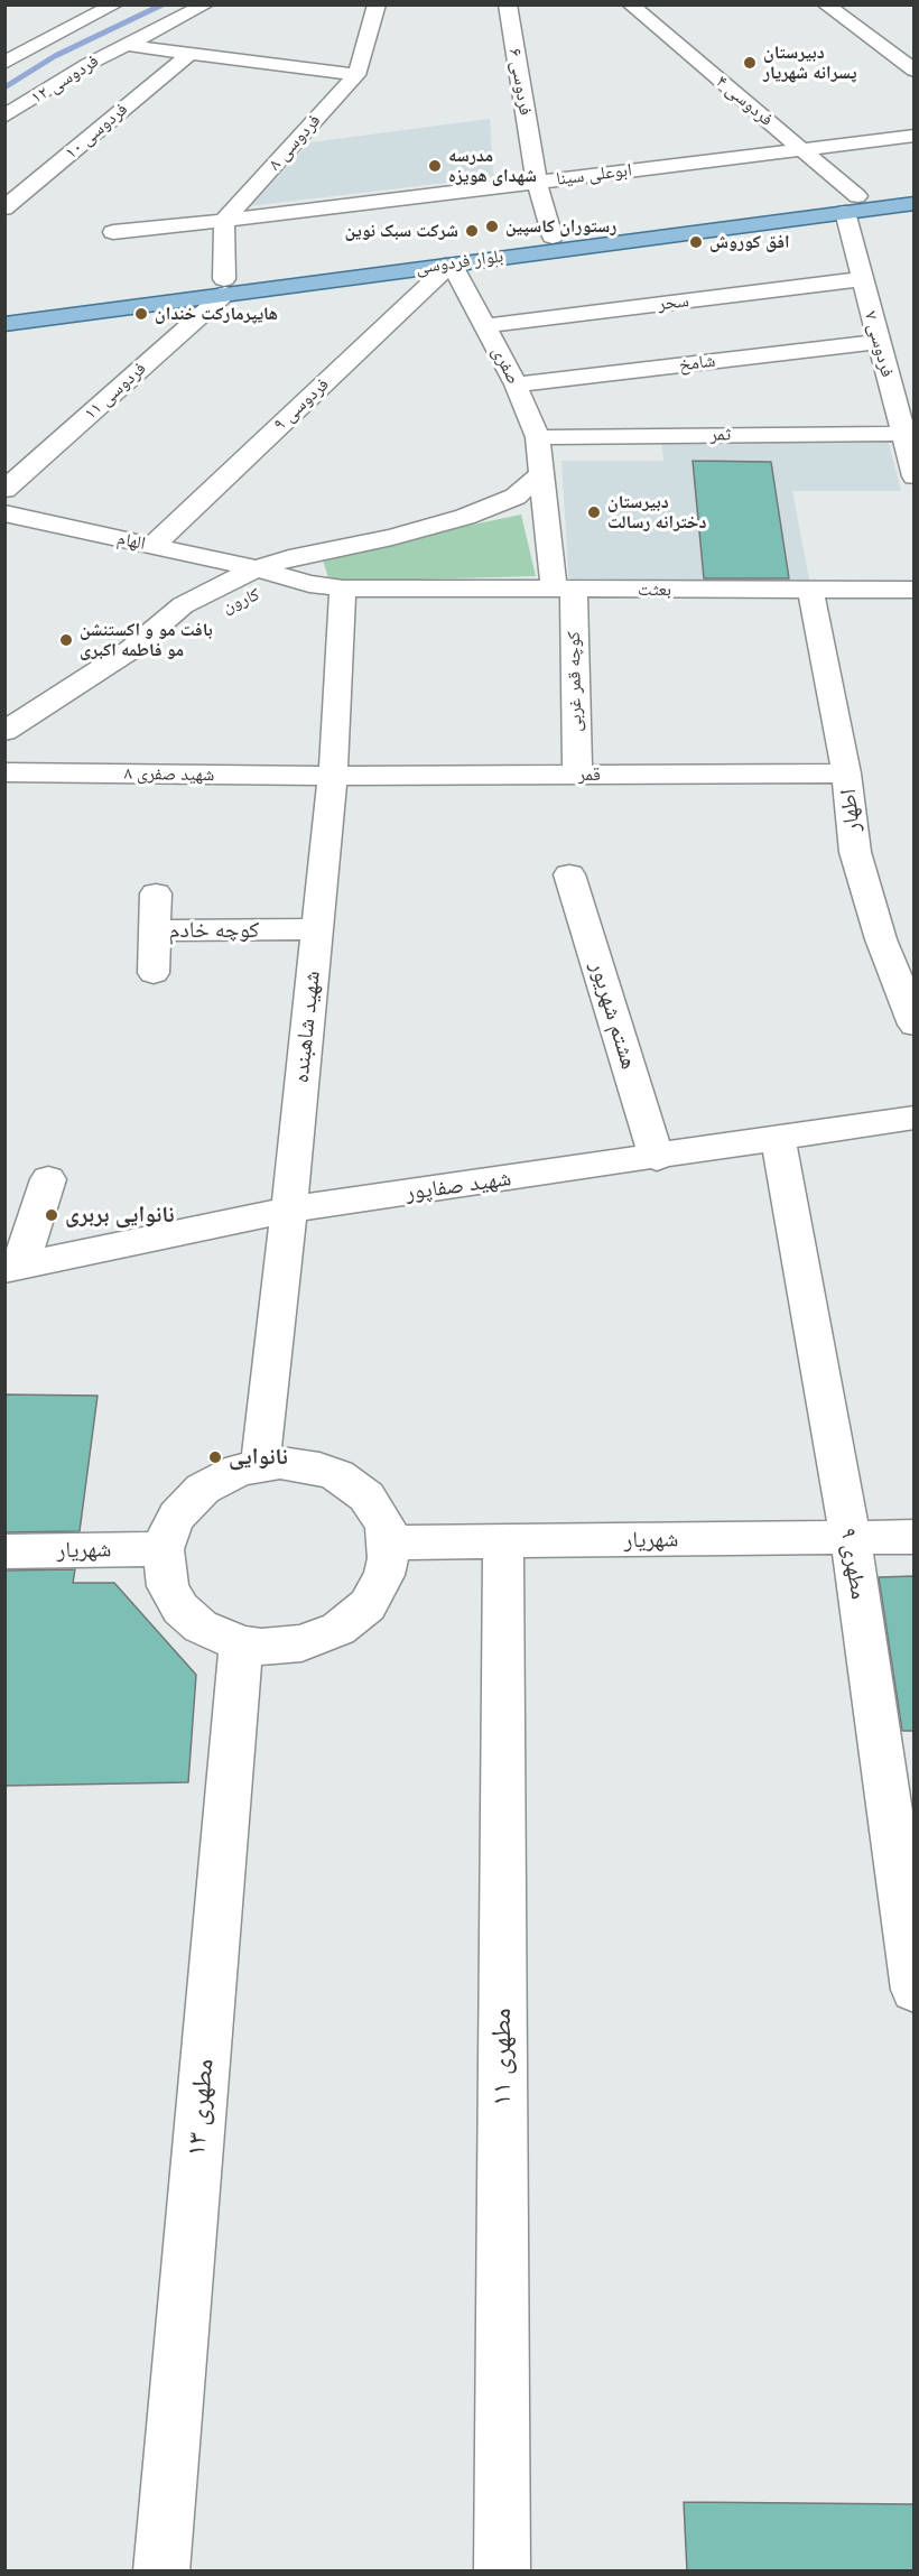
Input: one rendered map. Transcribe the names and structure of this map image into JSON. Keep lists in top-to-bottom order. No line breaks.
{"streets":{"main road":["بلوار فردوسی"],"street":["فردوسی ۱۲","فردوسی ۶","فردوسی ۴","فردوسی ۱۰","فردوسی ۸","ابوعلی سینا","سحر","فردوسی ۷","شامخ","صفری","فردوسی ۱۱","فردوسی ۹","ثمر","الهام","بعثت","کارون","کوچه قمر غربی","شهید صفری ۸","قمر","اطهار","کوچه خادم","هشتم شهریور","شهید شاهبنده","شهید صفاپور","شهریار","مطهری ۹","مطهری ۱۱","مطهری ۱۳"]},"crossings":[["فردوسی ۶","ابوعلی سینا"],["فردوسی ۶","بلوار فردوسی"],["فردوسی ۴","ابوعلی سینا"],["فردوسی ۴","بلوار فردوسی"],["فردوسی ۴","فردوسی ۷"],["فردوسی ۸","ابوعلی سینا"],["بلوار فردوسی","فردوسی ۷"],["بلوار فردوسی","صفری"],["بلوار فردوسی","فردوسی ۱۱"],["بلوار فردوسی","فردوسی ۹"],["سحر","فردوسی ۷"],["سحر","صفری"],["فردوسی ۷","شامخ"],["فردوسی ۷","ثمر"],["شامخ","صفری"],["صفری","فردوسی ۹"],["صفری","ثمر"],["صفری","کارون"],["صفری","کوچه قمر غربی"],["فردوسی ۹","الهام"],["الهام","بعثت"],["الهام","کارون"],["بعثت","کارون"],["بعثت","کوچه قمر غربی"],["بعثت","اطهار"],["بعثت","شهید شاهبنده"],["کوچه قمر غربی","قمر"],["شهید صفری ۸","قمر"],["شهید صفری ۸","شهید شاهبنده"],["قمر","اطهار"],["قمر","شهید شاهبنده"],["کوچه خادم","شهید شاهبنده"],["هشتم شهریور","شهید صفاپور"],["شهید شاهبنده","شهید صفاپور"],["شهید شاهبنده","شهریار"],["شهید شاهبنده","مطهری ۱۳"],["شهید صفاپور","مطهری ۹"],["شهریار","مطهری ۹"],["شهریار","مطهری ۱۱"],["شهریار","مطهری ۱۳"]],"places":["دبیرستان پسرانه شهریار","مدرسه شهدای هویزه","رستوران کاسپین","شرکت سبک نوین","افق کوروش","هایپرمارکت خندان","دبیرستان دخترانه رسالت","بافت مو و اکستنشن مو فاطمه اکبری","نانوایی بربری","نانوایی"]}
